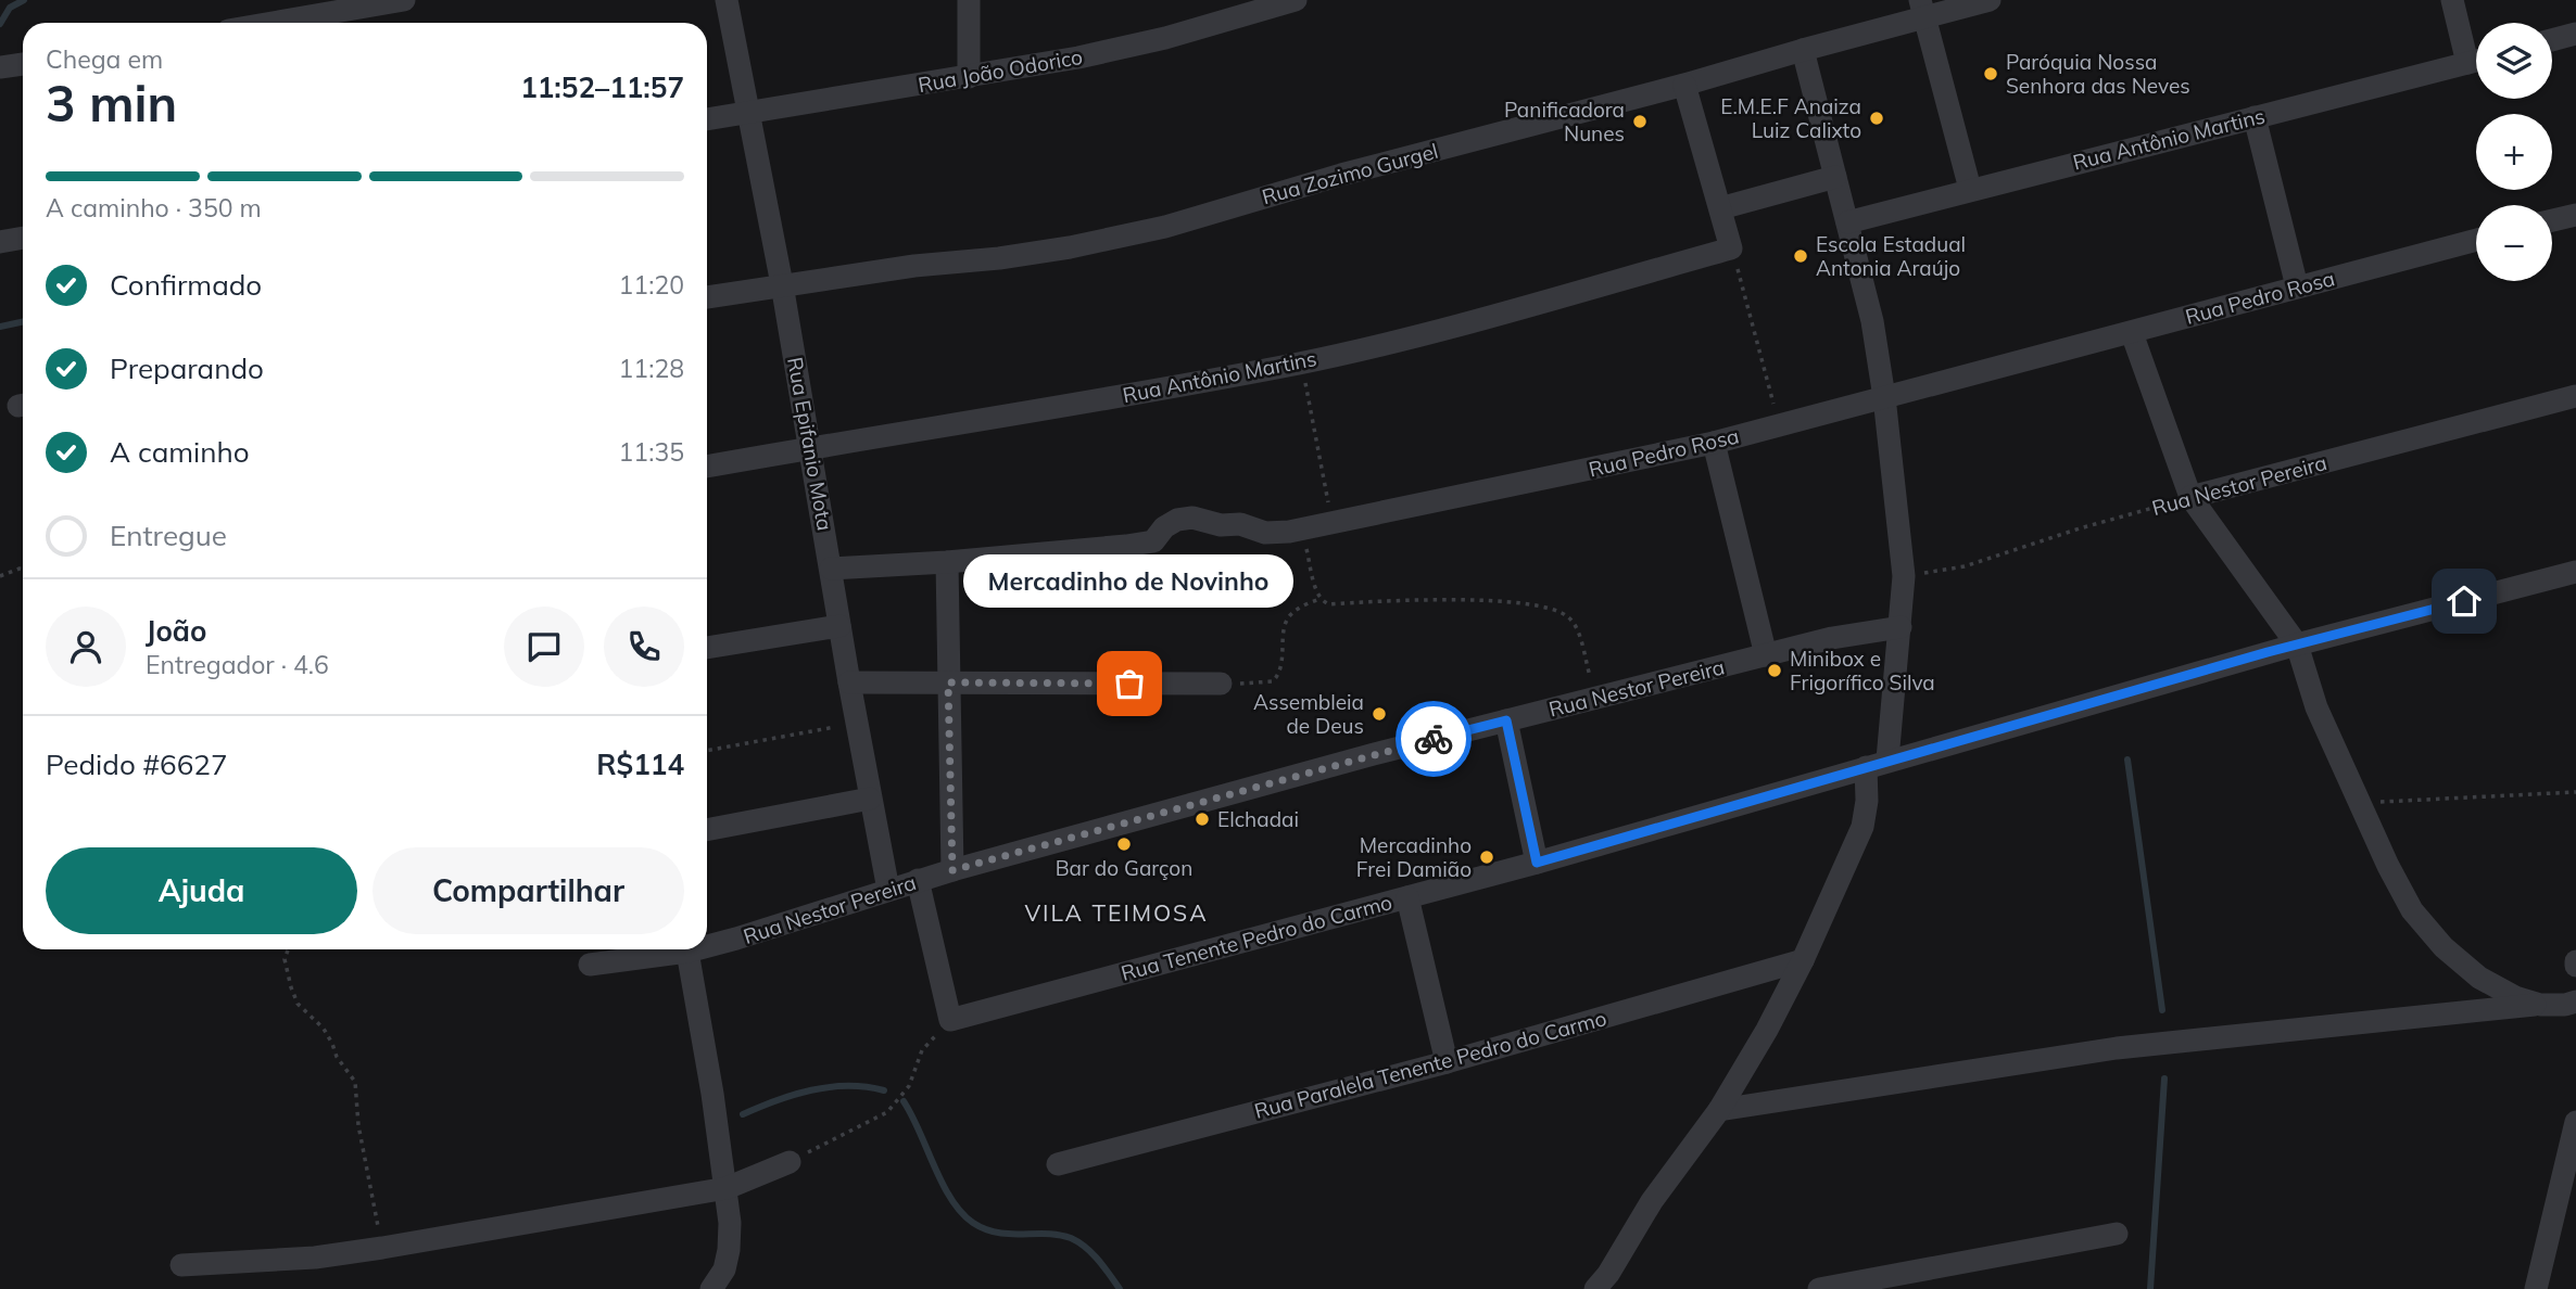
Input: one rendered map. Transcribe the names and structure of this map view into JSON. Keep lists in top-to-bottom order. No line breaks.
{"streets":{"street":["Rua João Odorico","Rua Antônio Martins","Rua Zozimo Gurgel","Rua Pedro Rosa","Rua Epifanio Mota","Rua Nestor Pereira","Rua Tenente Pedro do Carmo","Rua Paralela Tenente Pedro do Carmo"]},"crossings":[["Rua João Odorico","Rua Epifanio Mota"],["Rua Antônio Martins","Rua Epifanio Mota"],["Rua Zozimo Gurgel","Rua Epifanio Mota"],["Rua Pedro Rosa","Rua Epifanio Mota"],["Rua Epifanio Mota","Rua Nestor Pereira"]],"districts":["VILA TEIMOSA"],"places":["Paróquia Nossa Senhora das Neves","E.M.E.F Anaiza Luiz Calixto","Panificadora Nunes","Escola Estadual Antonia Araújo","Minibox e Frigorífico Silva","Mercadinho de Novinho","Assembleia de Deus","Elchadai","Bar do Garçon","Mercadinho Frei Damião"],"page":{"map_buttons":["+","−"],"heading":["3 min","Chega em","11:52–11:57"],"panel":["João","Entregador · 4.6","Pedido #6627","R$114"],"bar":"A caminho · 350 m","list":[["Confirmado","11:20"],["Preparando","11:28"],["A caminho","11:35"],"Entregue"],"bubble":"Mercadinho de Novinho","buttons":["Ajuda","Compartilhar"]}}
